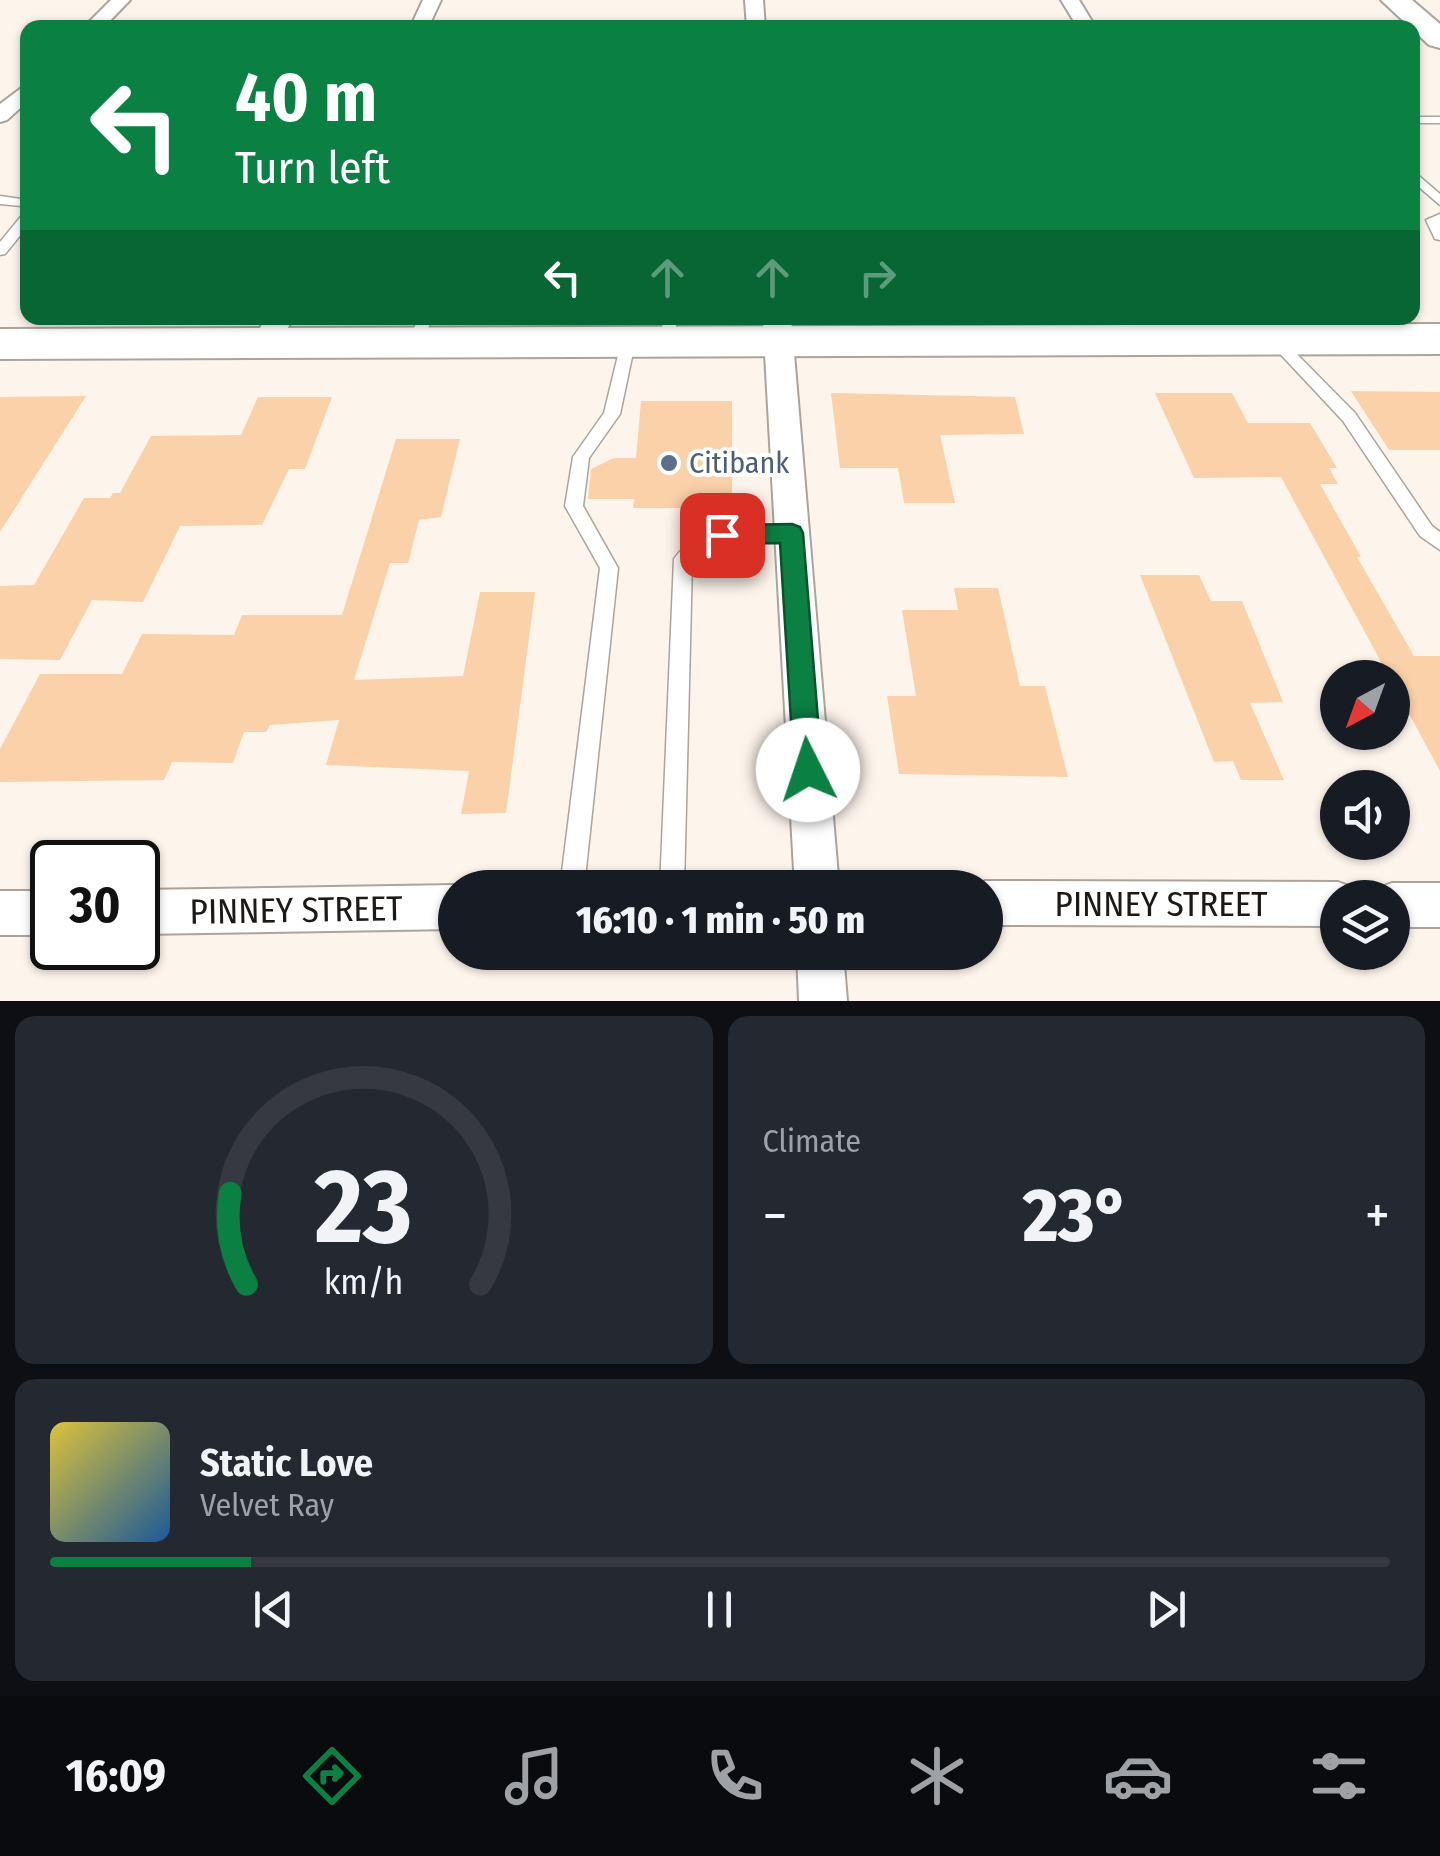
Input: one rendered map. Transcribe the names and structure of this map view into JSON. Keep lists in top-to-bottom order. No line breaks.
{"streets":{"street":["PINNEY STREET"]},"places":["Citibank"],"north":"bottom left","page":{"turn":["40 m","Turn left"],"limit":"30","trip":"16:10 · 1 min · 50 m","tile":"Climate","heat":["−","23°","+"],"song":["Static Love","Velvet Ray"],"tabs":"16:09","gauge":["23","km/h"]}}
